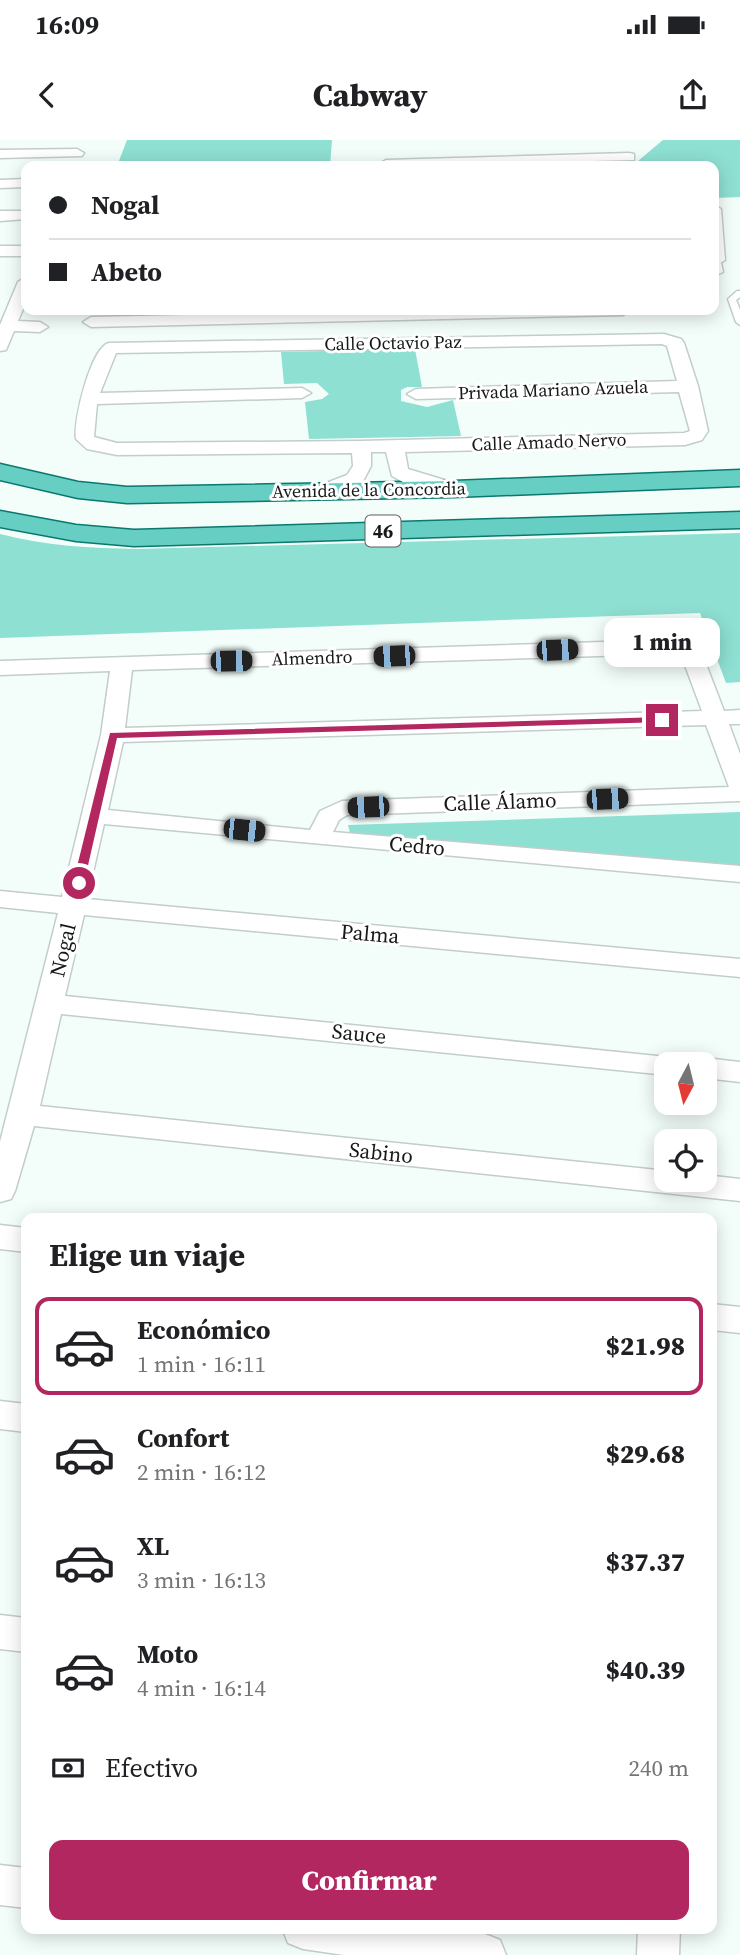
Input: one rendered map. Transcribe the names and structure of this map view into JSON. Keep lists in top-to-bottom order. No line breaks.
{"streets":{"main road":["Avenida de la Concordia","46"],"street":["Calle Octavio Paz","Privada Mariano Azuela","Calle Amado Nervo","Almendro","Calle Álamo","Cedro","Palma","Nogal","Sauce","Sabino"]},"crossings":[["Calle Octavio Paz","Privada Mariano Azuela"],["Calle Octavio Paz","Calle Amado Nervo"],["Privada Mariano Azuela","Calle Amado Nervo"],["Almendro","Nogal"],["Calle Álamo","Cedro"],["Cedro","Nogal"],["Palma","Nogal"],["Nogal","Sauce"],["Nogal","Sabino"]],"north":"bottom","page":{"status":"16:09","header":"Cabway","banner":["Nogal","Abeto"],"bubble":"1 min","heading":"Elige un viaje","list":[{"name":"Económico","note":"1 min · 16:11","value":"$21.98"},{"name":"Confort","note":"2 min · 16:12","value":"$29.68"},{"name":"XL","note":"3 min · 16:13","value":"$37.37"},{"name":"Moto","note":"4 min · 16:14","value":"$40.39"}],"pay":["Efectivo","240 m"],"buttons":"Confirmar"}}
